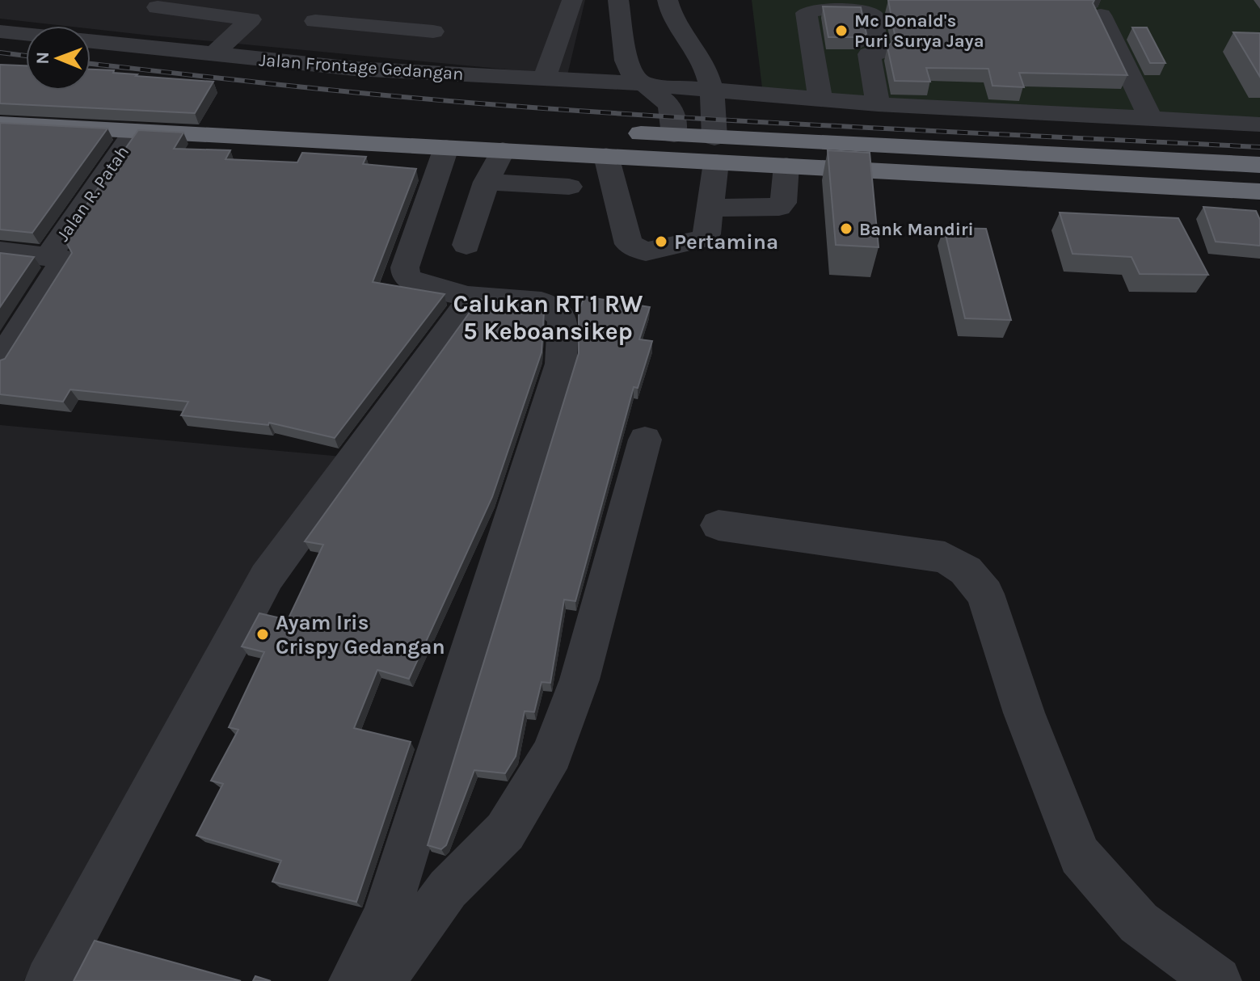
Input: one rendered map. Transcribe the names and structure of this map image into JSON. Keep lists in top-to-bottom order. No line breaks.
{"streets":{"street":["Jalan Frontage Gedangan","Jalan R. Patah"]},"districts":["Calukan RT 1 RW 5 Keboansikep"],"places":["Mc Donald's Puri Surya Jaya","Bank Mandiri","Pertamina","Ayam Iris Crispy Gedangan"],"north":"left"}
